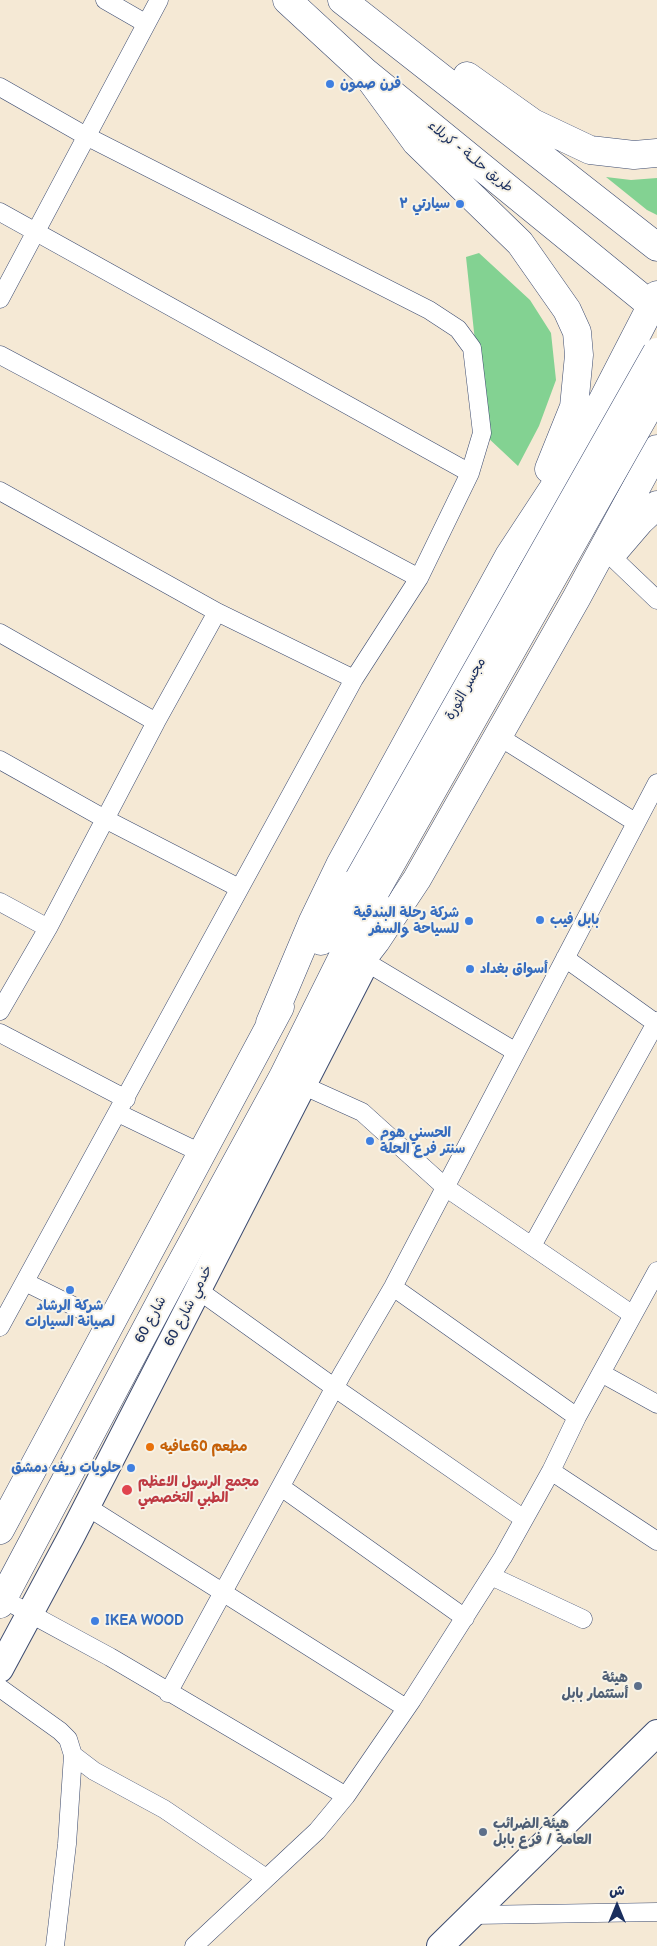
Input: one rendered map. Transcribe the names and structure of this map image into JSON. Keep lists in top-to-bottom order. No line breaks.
{"streets":{"highway":["طريق حلــة - كربلاء","مجسر الثورة","شارع 60"],"main road":["خدمي شارع 60"]},"crossings":[["مجسر الثورة","شارع 60"]],"places":["فرن صمون","سيارتي ٣","بابل فيب","شركة رحلة البندقية للسياحة والسفر","أسواق بغداد","الحسني هوم سنتر فرع الحلة","شركة الرشاد لصيانة السيارات","مطعم 60عافيه","حلويات ريف دمشق","مجمع الرسول الاعظم الطبي التخصصي","IKEA WOOD","هيئة أستثمار بابل","هيئة الضرائب العامة / فرع بابل"],"north":"top"}
